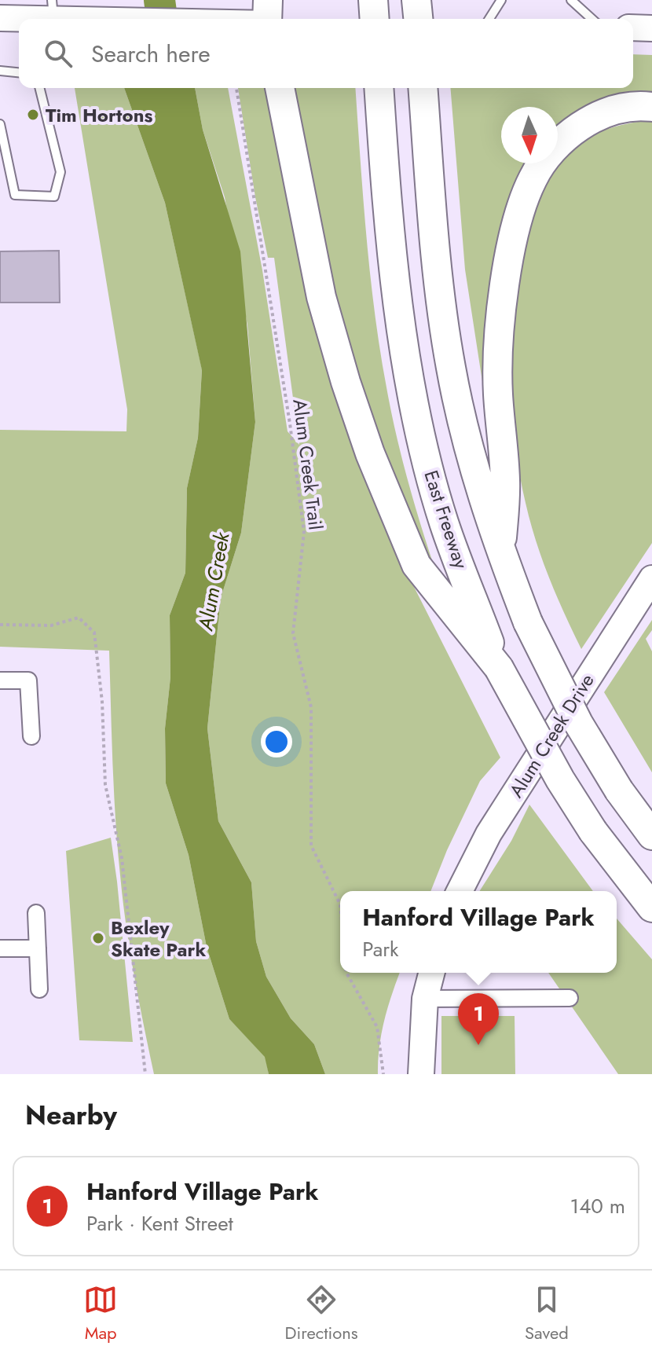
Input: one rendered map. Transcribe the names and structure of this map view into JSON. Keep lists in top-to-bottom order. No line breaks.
{"streets":{"highway":["East Freeway"],"main road":["Alum Creek Drive"],"path":["Alum Creek Trail"]},"water":["Alum Creek"],"places":["Tim Hortons","Bexley Skate Park"],"north":"bottom","page":{"search":"Search here","popup":["Hanford Village Park","Park"],"pins":"1","heading":"Nearby","list":[{"mark":"1","name":"Hanford Village Park","note":"Park · Kent Street","value":"140 m"}],"nav":["Map","Directions","Saved"]}}
